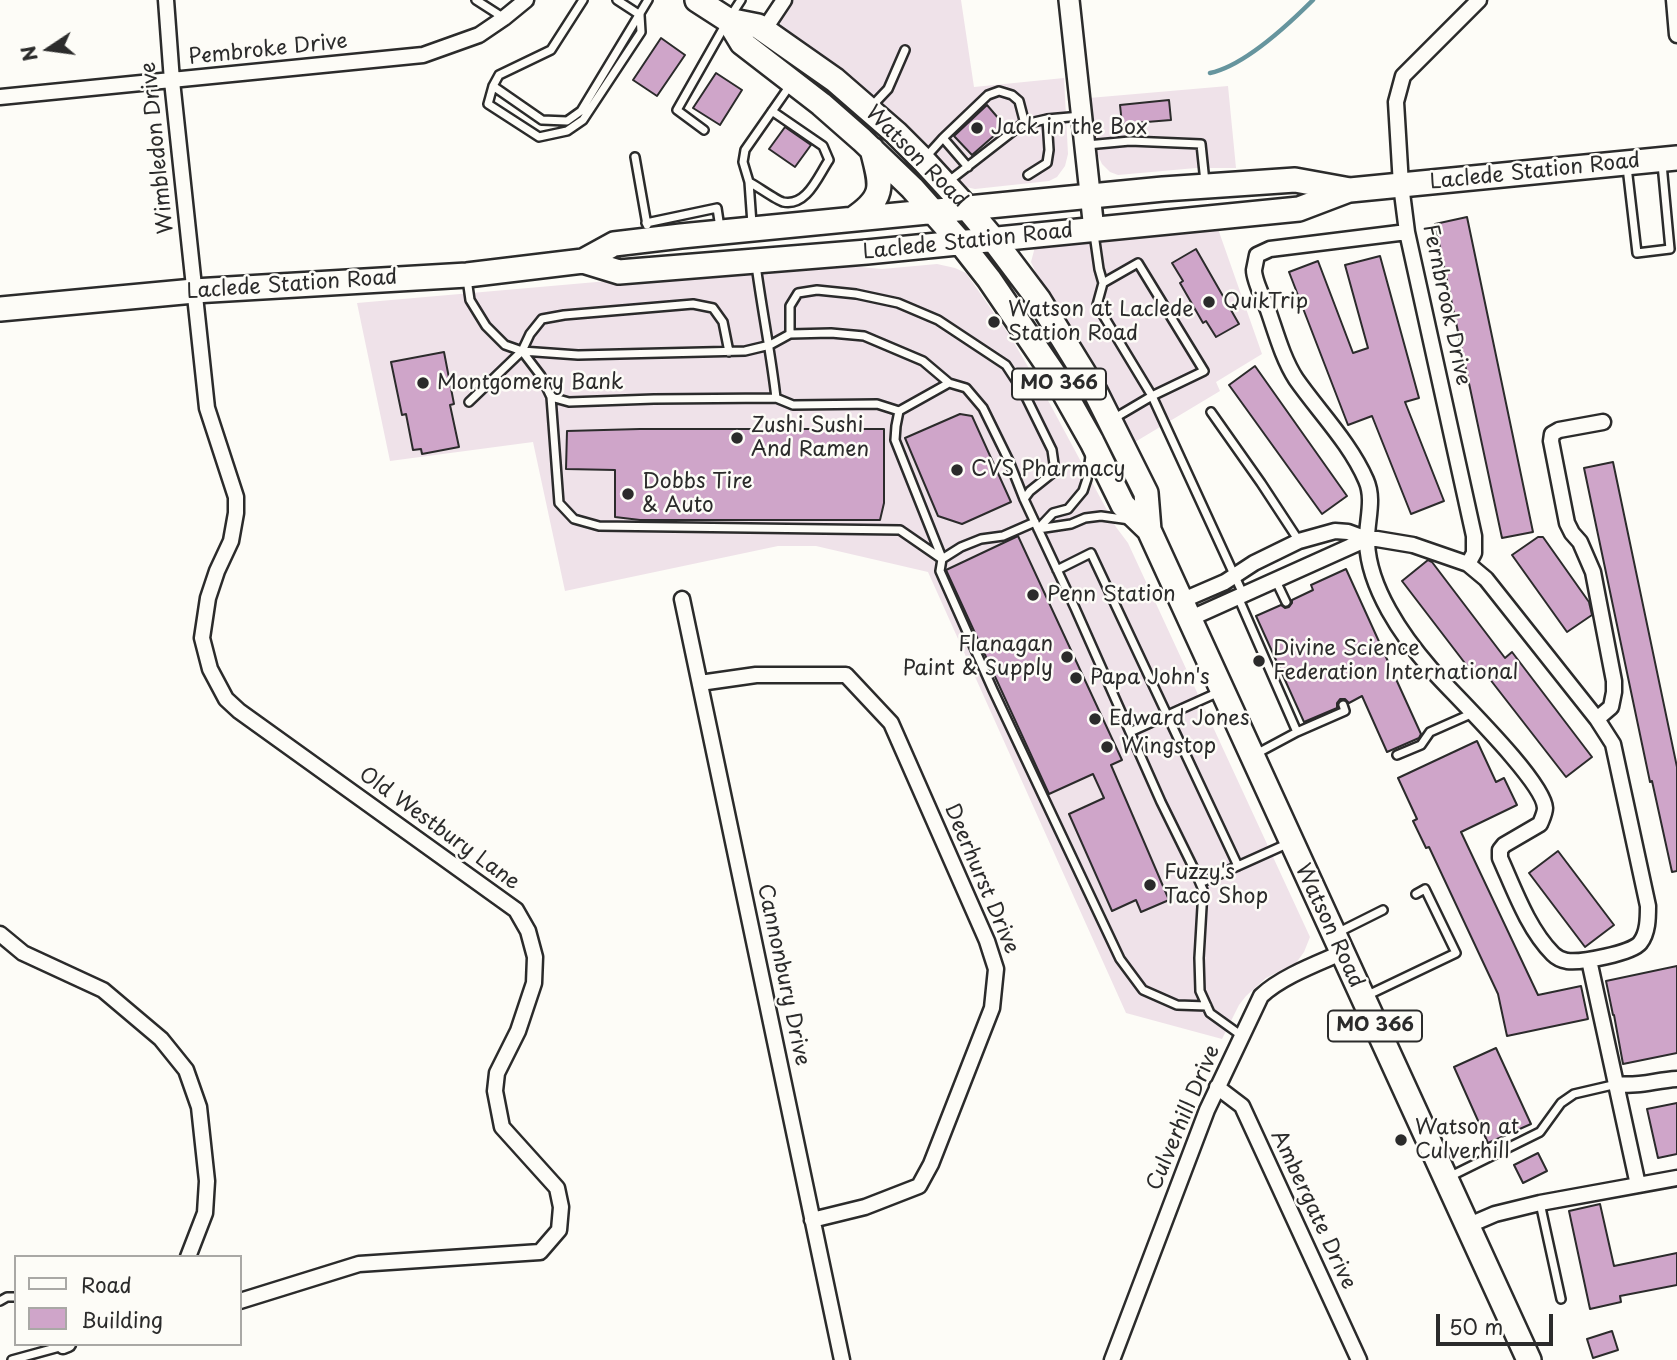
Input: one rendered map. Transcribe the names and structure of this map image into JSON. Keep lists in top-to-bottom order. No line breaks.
{"streets":{"main road":["Watson Road","Laclede Station Road","MO 366"],"street":["Pembroke Drive","Wimbledon Drive","Fernbrook Drive","Old Westbury Lane","Deerhurst Drive","Cannonbury Drive","Culverhill Drive","Ambergate Drive"]},"crossings":[["Pembroke Drive","Wimbledon Drive"],["Wimbledon Drive","Laclede Station Road"],["Wimbledon Drive","Old Westbury Lane"],["Watson Road","Laclede Station Road"],["Watson Road","Culverhill Drive"],["Laclede Station Road","Fernbrook Drive"],["Laclede Station Road","Old Westbury Lane"],["Deerhurst Drive","Cannonbury Drive"],["Culverhill Drive","Ambergate Drive"]],"places":["Jack in the Box","QuikTrip","Watson at Laclede Station Road","Montgomery Bank","Zushi Sushi And Ramen","CVS Pharmacy","Dobbs Tire & Auto","Penn Station","Flanagan Paint & Supply","Divine Science Federation International","Papa John's","Edward Jones","Wingstop","Fuzzy's Taco Shop","Watson at Culverhill"],"legend":["Road","Building"],"scale_bar":"50 m","north":"left"}
